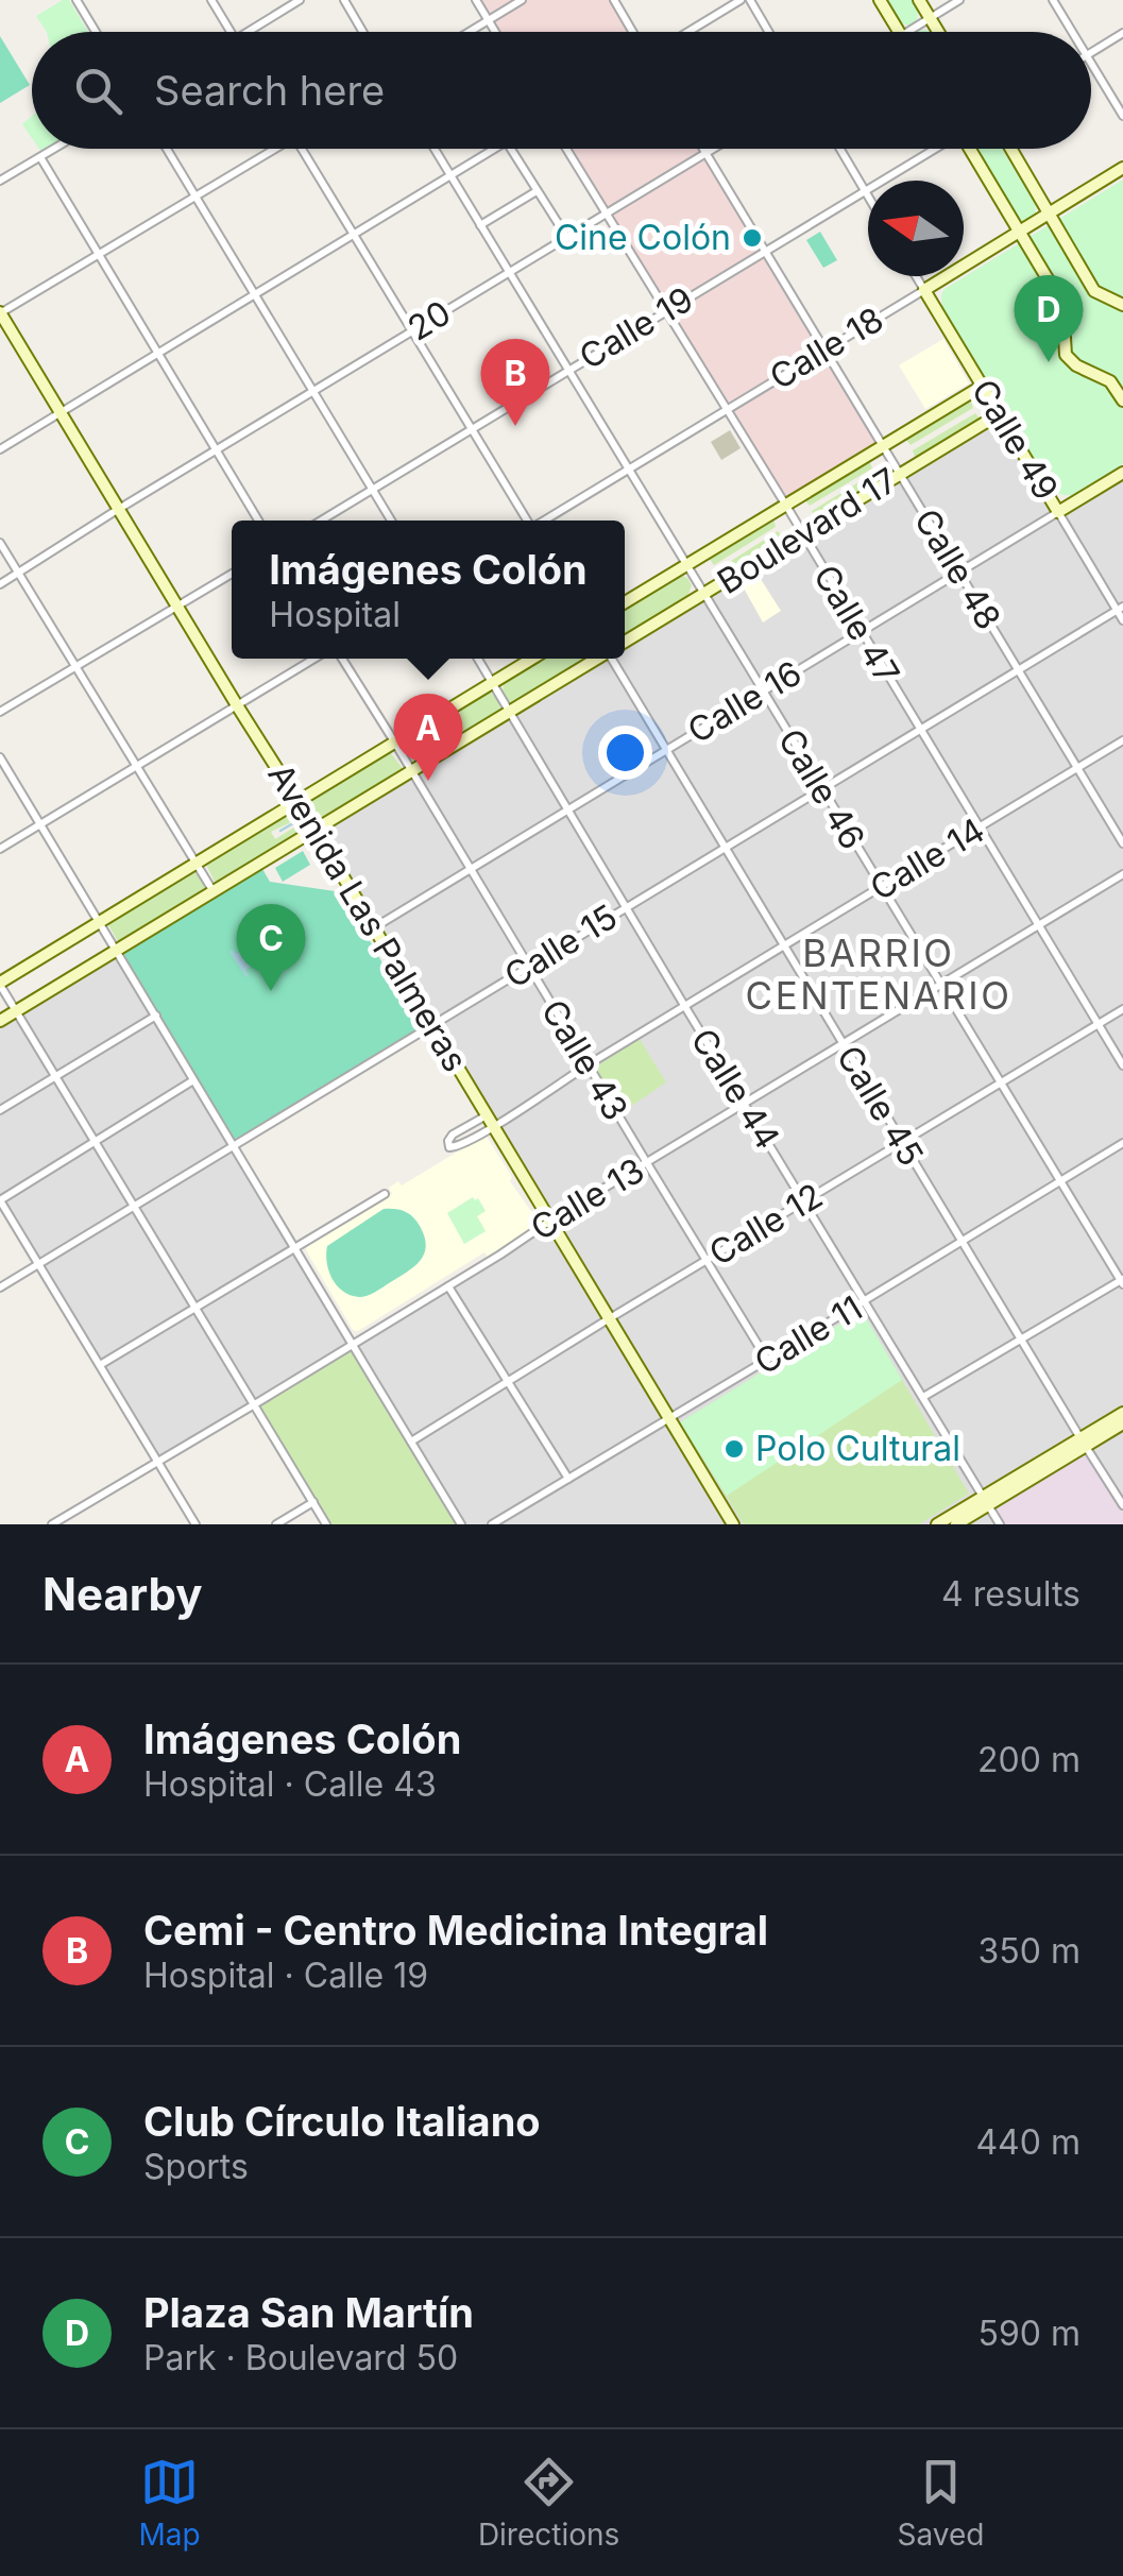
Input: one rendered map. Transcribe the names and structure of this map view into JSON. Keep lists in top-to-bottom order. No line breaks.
{"streets":{"main road":["Calle 18","Calle 49","Boulevard 17","Calle 16","Avenida Las Palmeras"],"street":["20","Calle 19","Calle 48","Calle 47","Calle 46","Calle 14","Calle 15","Calle 43","Calle 44","Calle 45","Calle 13","Calle 12","Calle 11"]},"crossings":[["20","Calle 48"],["20","Calle 47"],["20","Calle 46"],["20","Avenida Las Palmeras"],["Calle 19","Calle 48"],["Calle 19","Calle 47"],["Calle 19","Calle 46"],["Calle 18","Calle 49"],["Calle 18","Calle 48"],["Calle 18","Calle 47"],["Calle 18","Calle 46"],["Calle 49","Boulevard 17"],["Calle 49","Calle 16"],["Calle 49","Calle 15"],["Boulevard 17","Calle 48"],["Boulevard 17","Calle 47"],["Boulevard 17","Calle 46"],["Boulevard 17","Avenida Las Palmeras"],["Boulevard 17","Calle 43"],["Boulevard 17","Calle 44"],["Calle 48","Calle 16"],["Calle 48","Calle 14"],["Calle 48","Calle 15"],["Calle 47","Calle 16"],["Calle 47","Calle 14"],["Calle 47","Calle 15"],["Calle 47","Calle 13"],["Calle 47","Calle 12"],["Calle 16","Calle 46"],["Calle 16","Avenida Las Palmeras"],["Calle 16","Calle 43"],["Calle 16","Calle 44"],["Calle 16","Calle 45"],["Calle 46","Calle 14"],["Calle 46","Calle 15"],["Calle 46","Calle 13"],["Calle 46","Calle 12"],["Calle 46","Calle 11"],["Calle 14","Avenida Las Palmeras"],["Calle 14","Calle 43"],["Calle 14","Calle 44"],["Calle 14","Calle 45"],["Avenida Las Palmeras","Calle 15"],["Avenida Las Palmeras","Calle 13"],["Avenida Las Palmeras","Calle 12"],["Avenida Las Palmeras","Calle 11"],["Calle 15","Calle 43"],["Calle 15","Calle 44"],["Calle 15","Calle 45"],["Calle 43","Calle 13"],["Calle 43","Calle 12"],["Calle 43","Calle 11"],["Calle 44","Calle 13"],["Calle 44","Calle 12"],["Calle 44","Calle 11"],["Calle 45","Calle 13"],["Calle 45","Calle 12"],["Calle 45","Calle 11"]],"districts":["BARRIO CENTENARIO"],"places":["Cine Colón","Polo Cultural"],"north":"left","page":{"search":"Search here","pins":["D","B","A","C"],"popup":["Imágenes Colón","Hospital"],"heading":["Nearby","4 results"],"list":[{"mark":"A","name":"Imágenes Colón","note":"Hospital · Calle 43","value":"200 m"},{"mark":"B","name":"Cemi - Centro Medicina Integral","note":"Hospital · Calle 19","value":"350 m"},{"mark":"C","name":"Club Círculo Italiano","note":"Sports","value":"440 m"},{"mark":"D","name":"Plaza San Martín","note":"Park · Boulevard 50","value":"590 m"}],"nav":["Map","Directions","Saved"]}}
